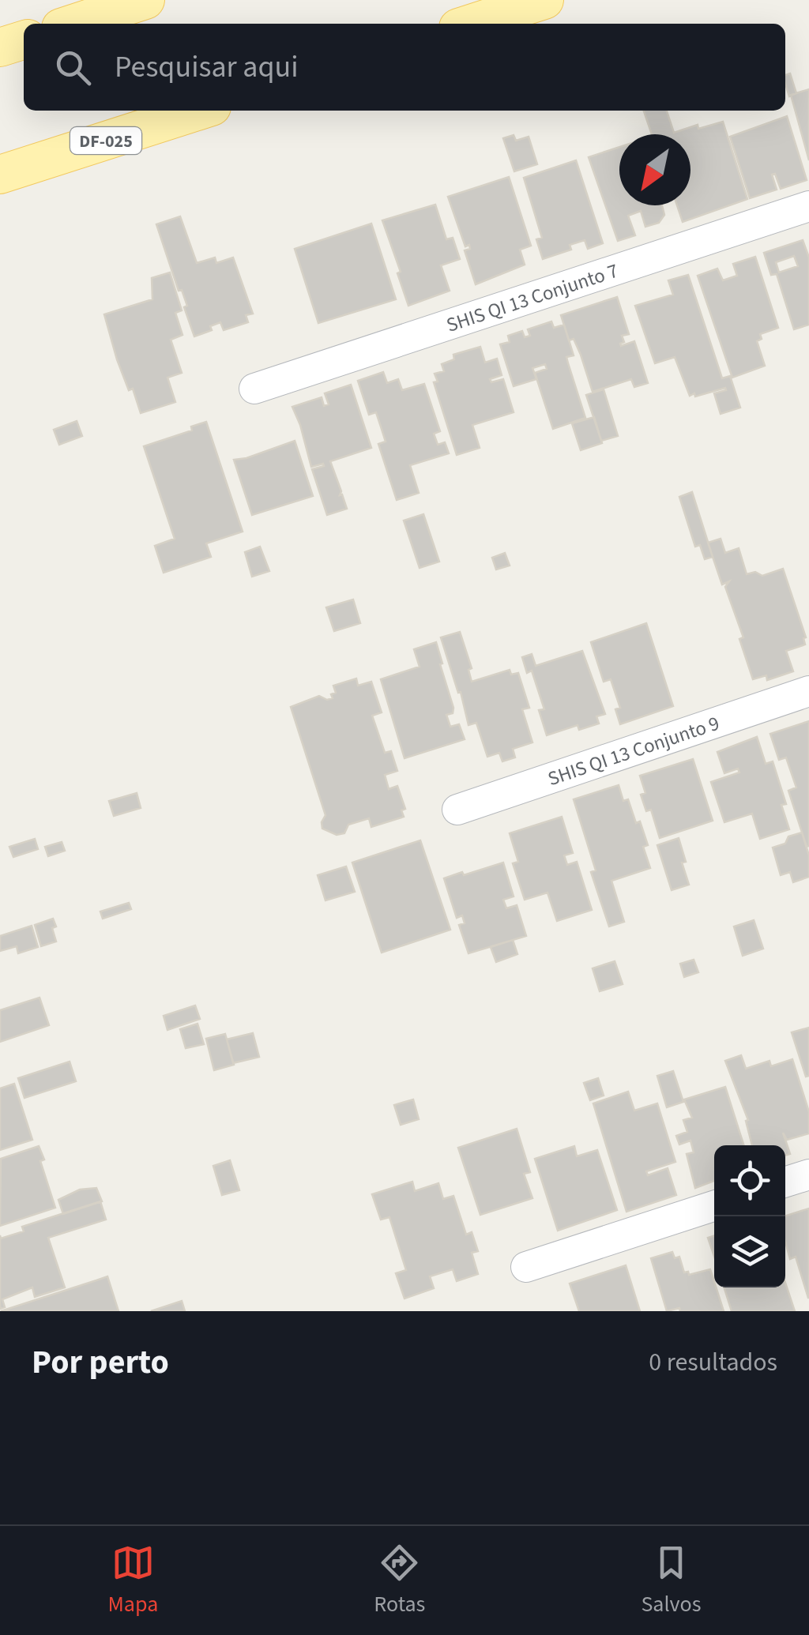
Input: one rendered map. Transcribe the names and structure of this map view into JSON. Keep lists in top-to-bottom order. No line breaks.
{"streets":{"main road":["DF-025"],"street":["SHIS QI 13 Conjunto 7","SHIS QI 13 Conjunto 9"]},"north":"bottom left","page":{"search":"Pesquisar aqui","heading":["Por perto","0 resultados"],"nav":["Mapa","Rotas","Salvos"]}}
